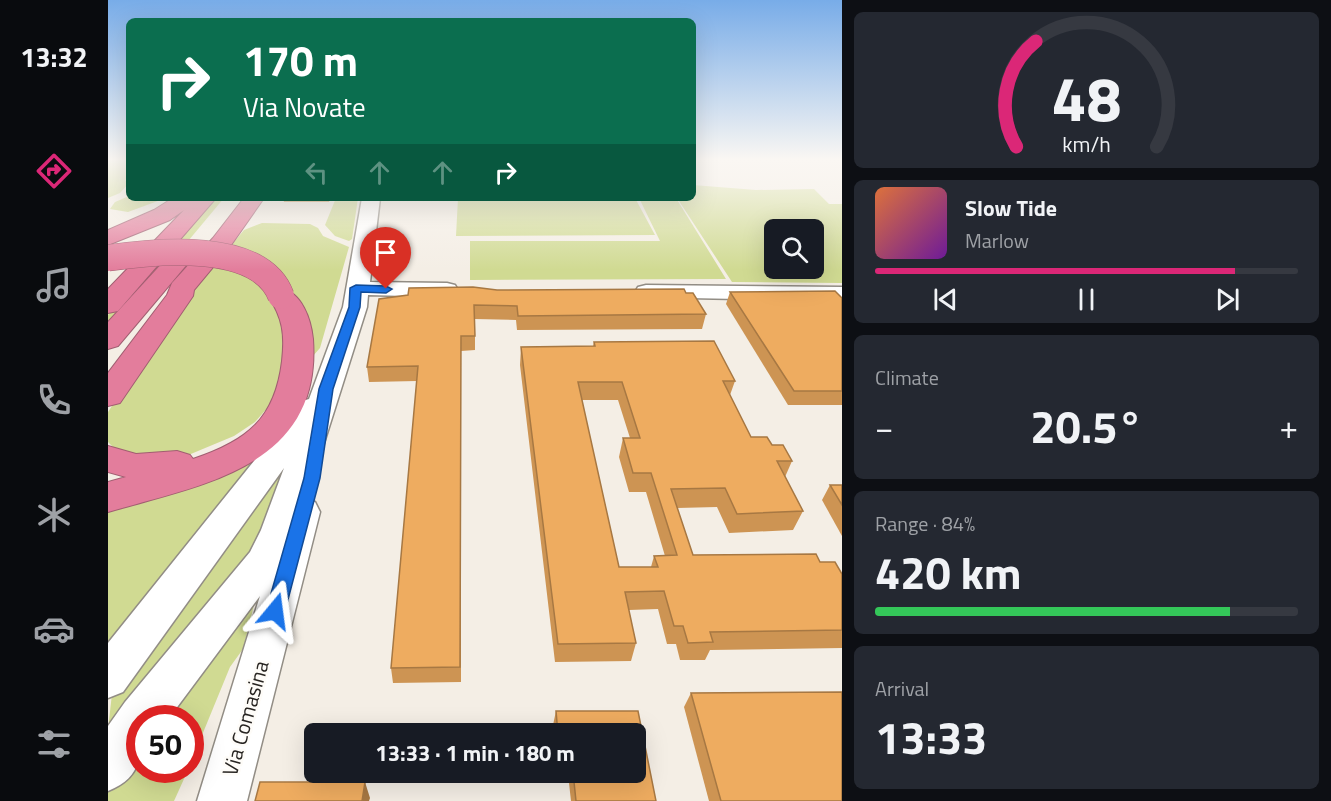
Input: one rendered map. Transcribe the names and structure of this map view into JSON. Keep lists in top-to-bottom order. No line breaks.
{"streets":{"main road":["Via Comasina"]},"page":{"tabs":"13:32","turn":["170 m","Via Novate"],"song":["Slow Tide","Marlow"],"tile":["Climate",["Range · 84%","420 km"],["Arrival","13:33"]],"heat":["−","20.5°","+"],"limit":"50","trip":"13:33 · 1 min · 180 m","gauge":["48","km/h"]}}
